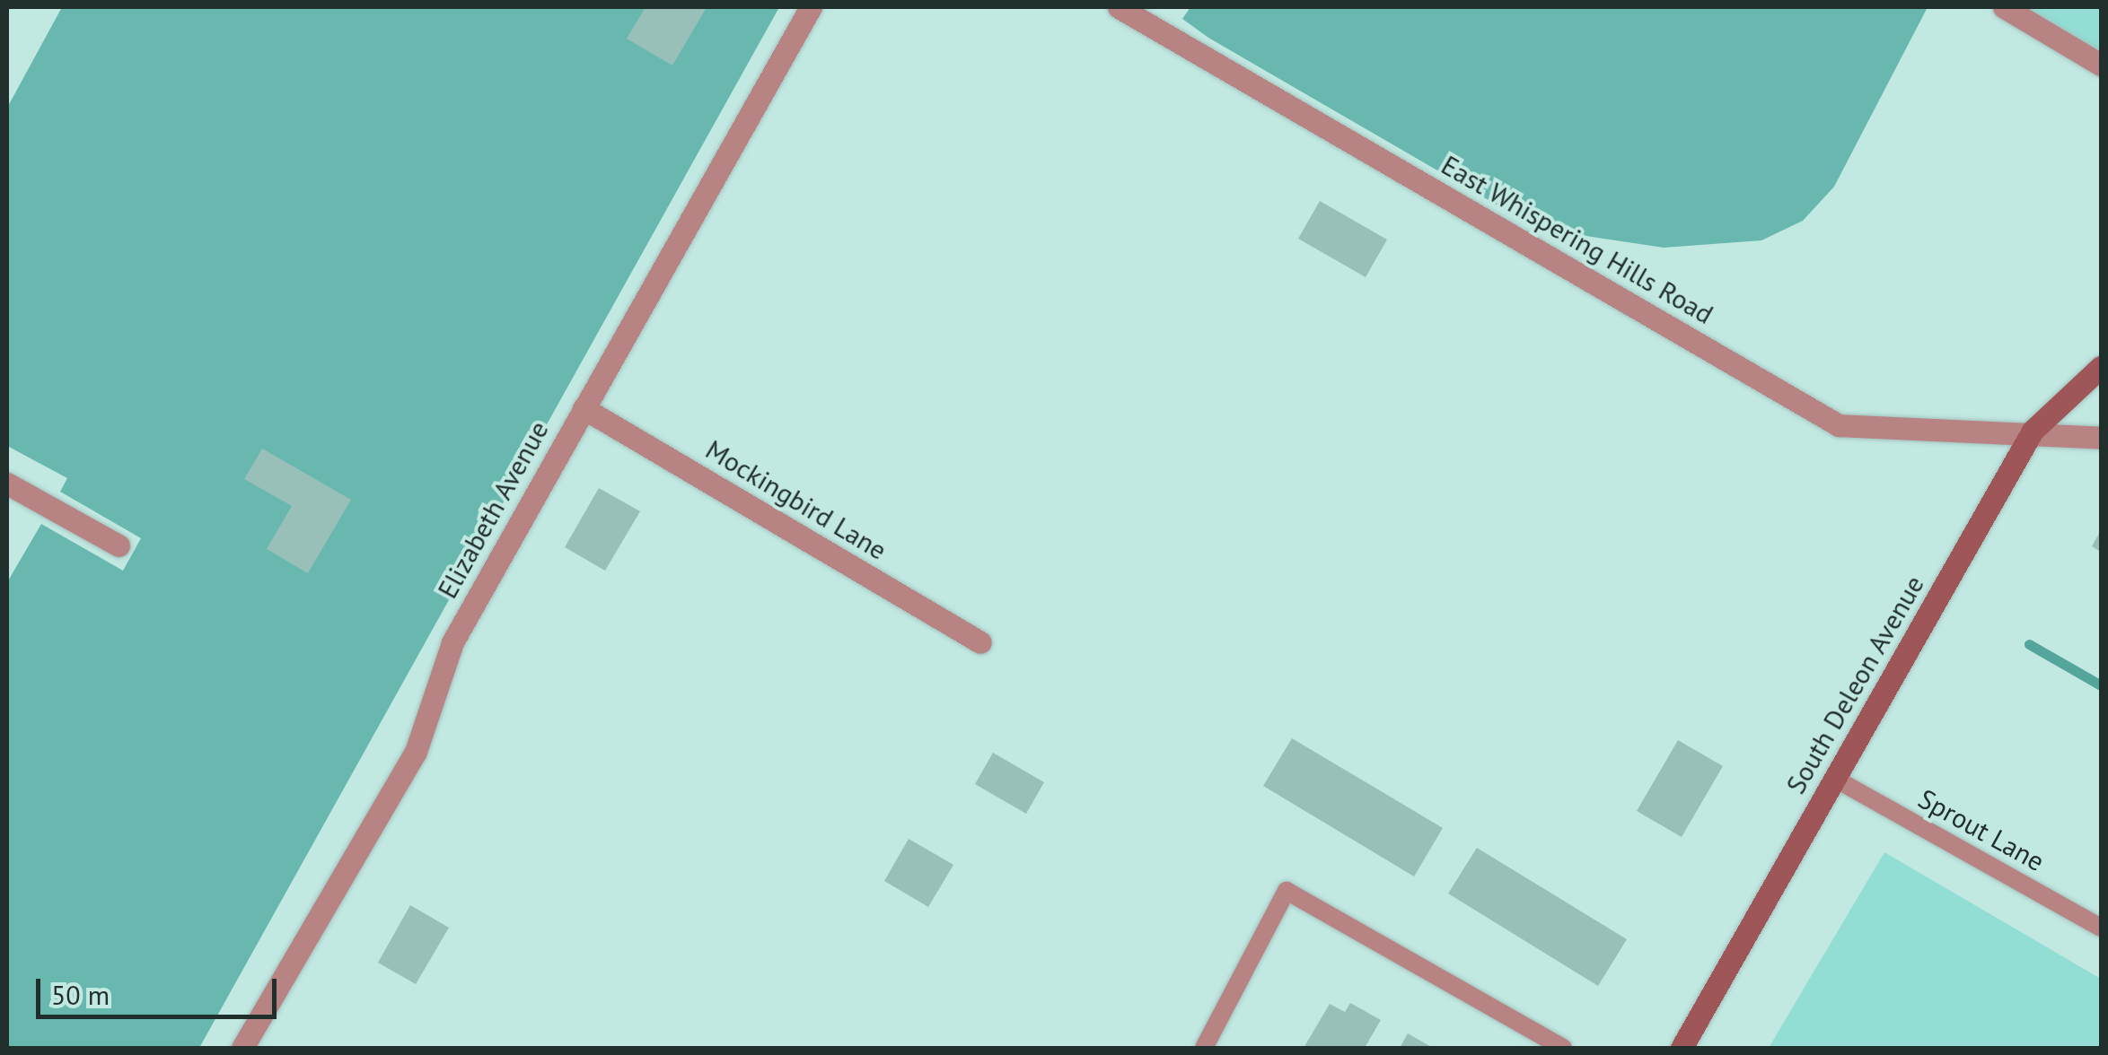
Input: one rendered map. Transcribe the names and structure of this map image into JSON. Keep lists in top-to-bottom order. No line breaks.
{"streets":{"street":["East Whispering Hills Road","Mockingbird Lane","Elizabeth Avenue","South Deleon Avenue"],"lane":["Sprout Lane"]},"crossings":[["East Whispering Hills Road","South Deleon Avenue"],["Mockingbird Lane","Elizabeth Avenue"],["South Deleon Avenue","Sprout Lane"]],"scale_bar":"50 m"}
